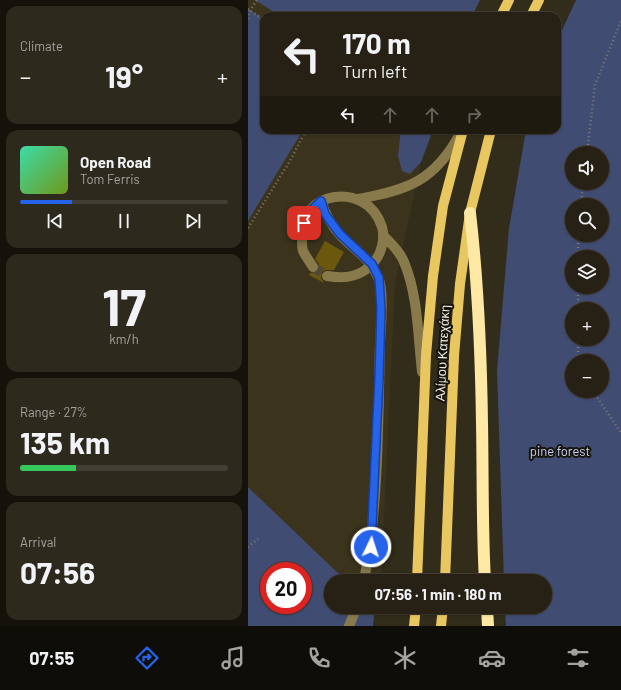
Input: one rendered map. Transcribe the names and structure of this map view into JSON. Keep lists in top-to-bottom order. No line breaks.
{"streets":{"main road":["Αλίμου Κατεχάκη"]},"parks":["pine forest"],"page":{"tile":["Climate",["17","km/h"],["Range · 27%","135 km"],["Arrival","07:56"]],"turn":["170 m","Turn left"],"heat":["−","19°","+"],"song":["Open Road","Tom Ferris"],"map_buttons":["+","−"],"limit":"20","trip":"07:56 · 1 min · 180 m","tabs":"07:55"}}
